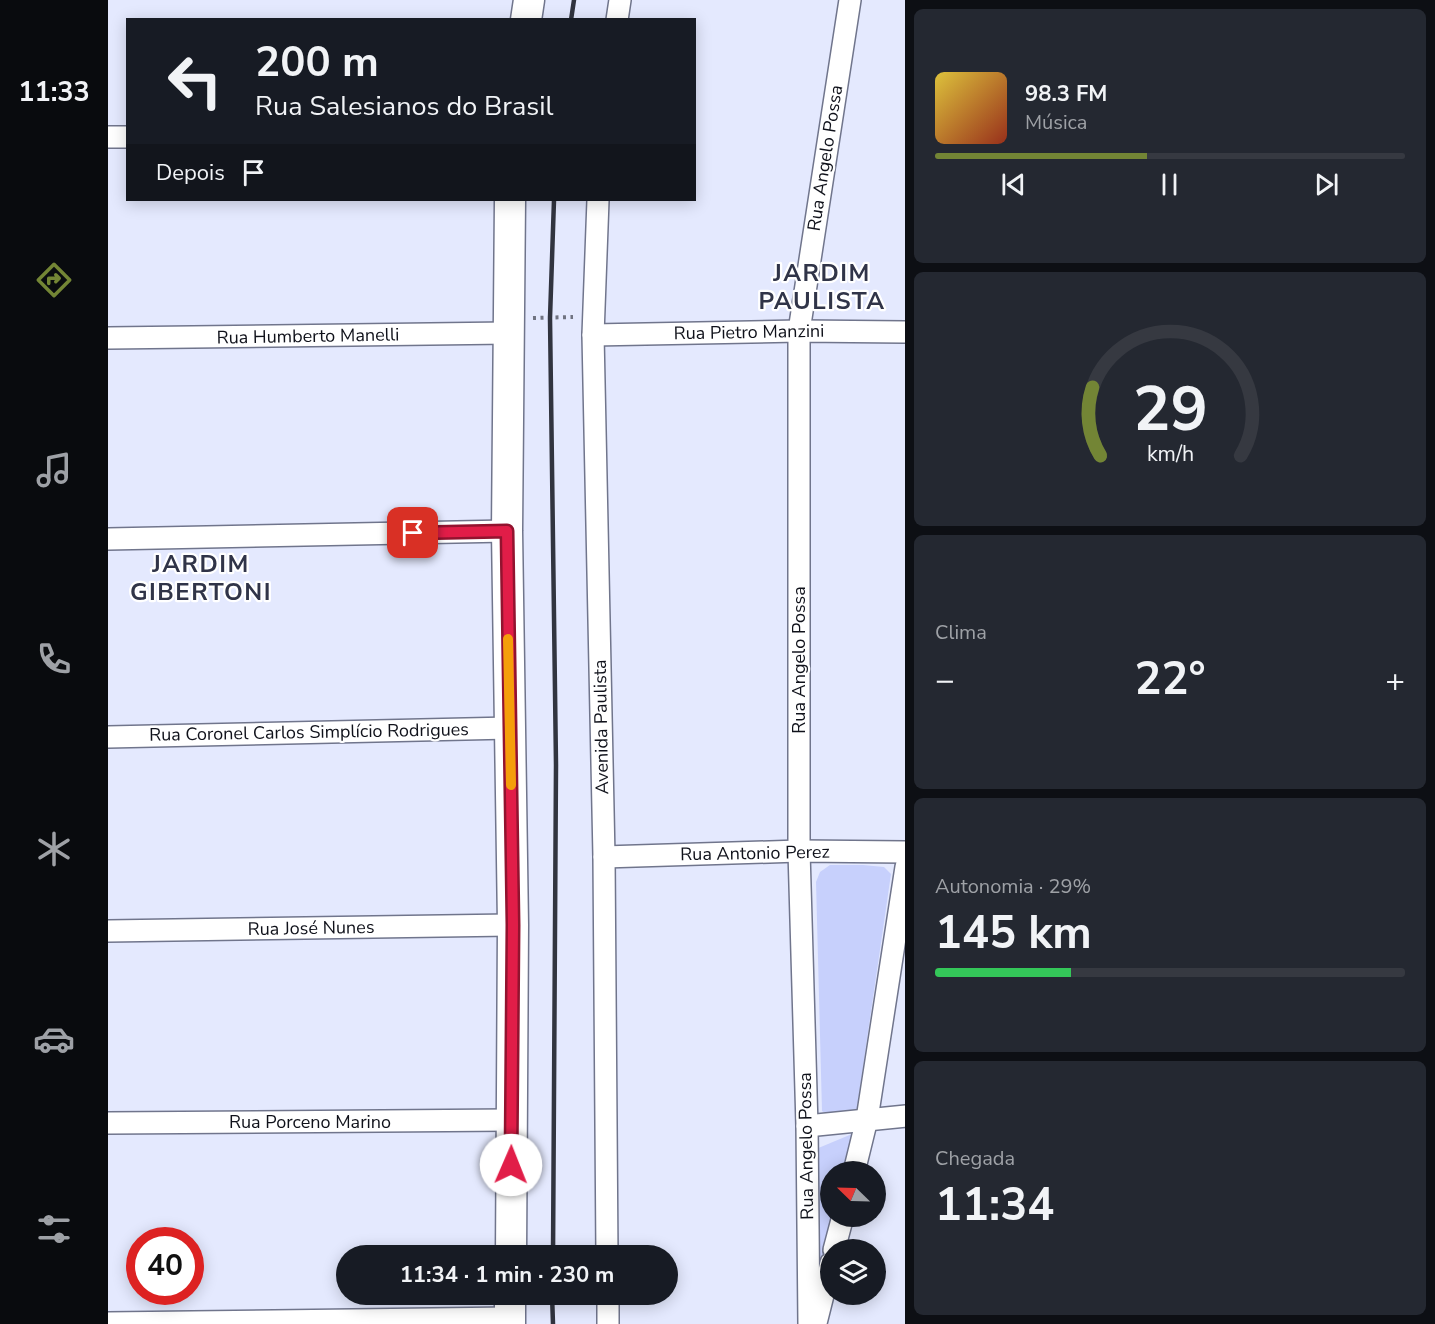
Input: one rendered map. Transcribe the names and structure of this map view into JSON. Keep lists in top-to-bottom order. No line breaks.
{"streets":{"street":["Rua Angelo Possa","Rua Pietro Manzini","Rua Humberto Manelli","Avenida Paulista","Rua Coronel Carlos Simplício Rodrigues","Rua Antonio Perez","Rua José Nunes","Rua Porceno Marino"]},"crossings":[["Rua Angelo Possa","Rua Pietro Manzini"],["Rua Angelo Possa","Rua Antonio Perez"],["Rua Pietro Manzini","Avenida Paulista"],["Avenida Paulista","Rua Antonio Perez"]],"districts":["JARDIM PAULISTA","JARDIM GIBERTONI"],"north":"top left","page":{"tabs":"11:33","turn":["200 m","Rua Salesianos do Brasil"],"song":["98.3 FM","Música"],"then":"Depois","tile":["Clima",["Autonomia · 29%","145 km"],["Chegada","11:34"]],"heat":["−","22°","+"],"limit":"40","trip":"11:34 · 1 min · 230 m","gauge":["29","km/h"]}}
